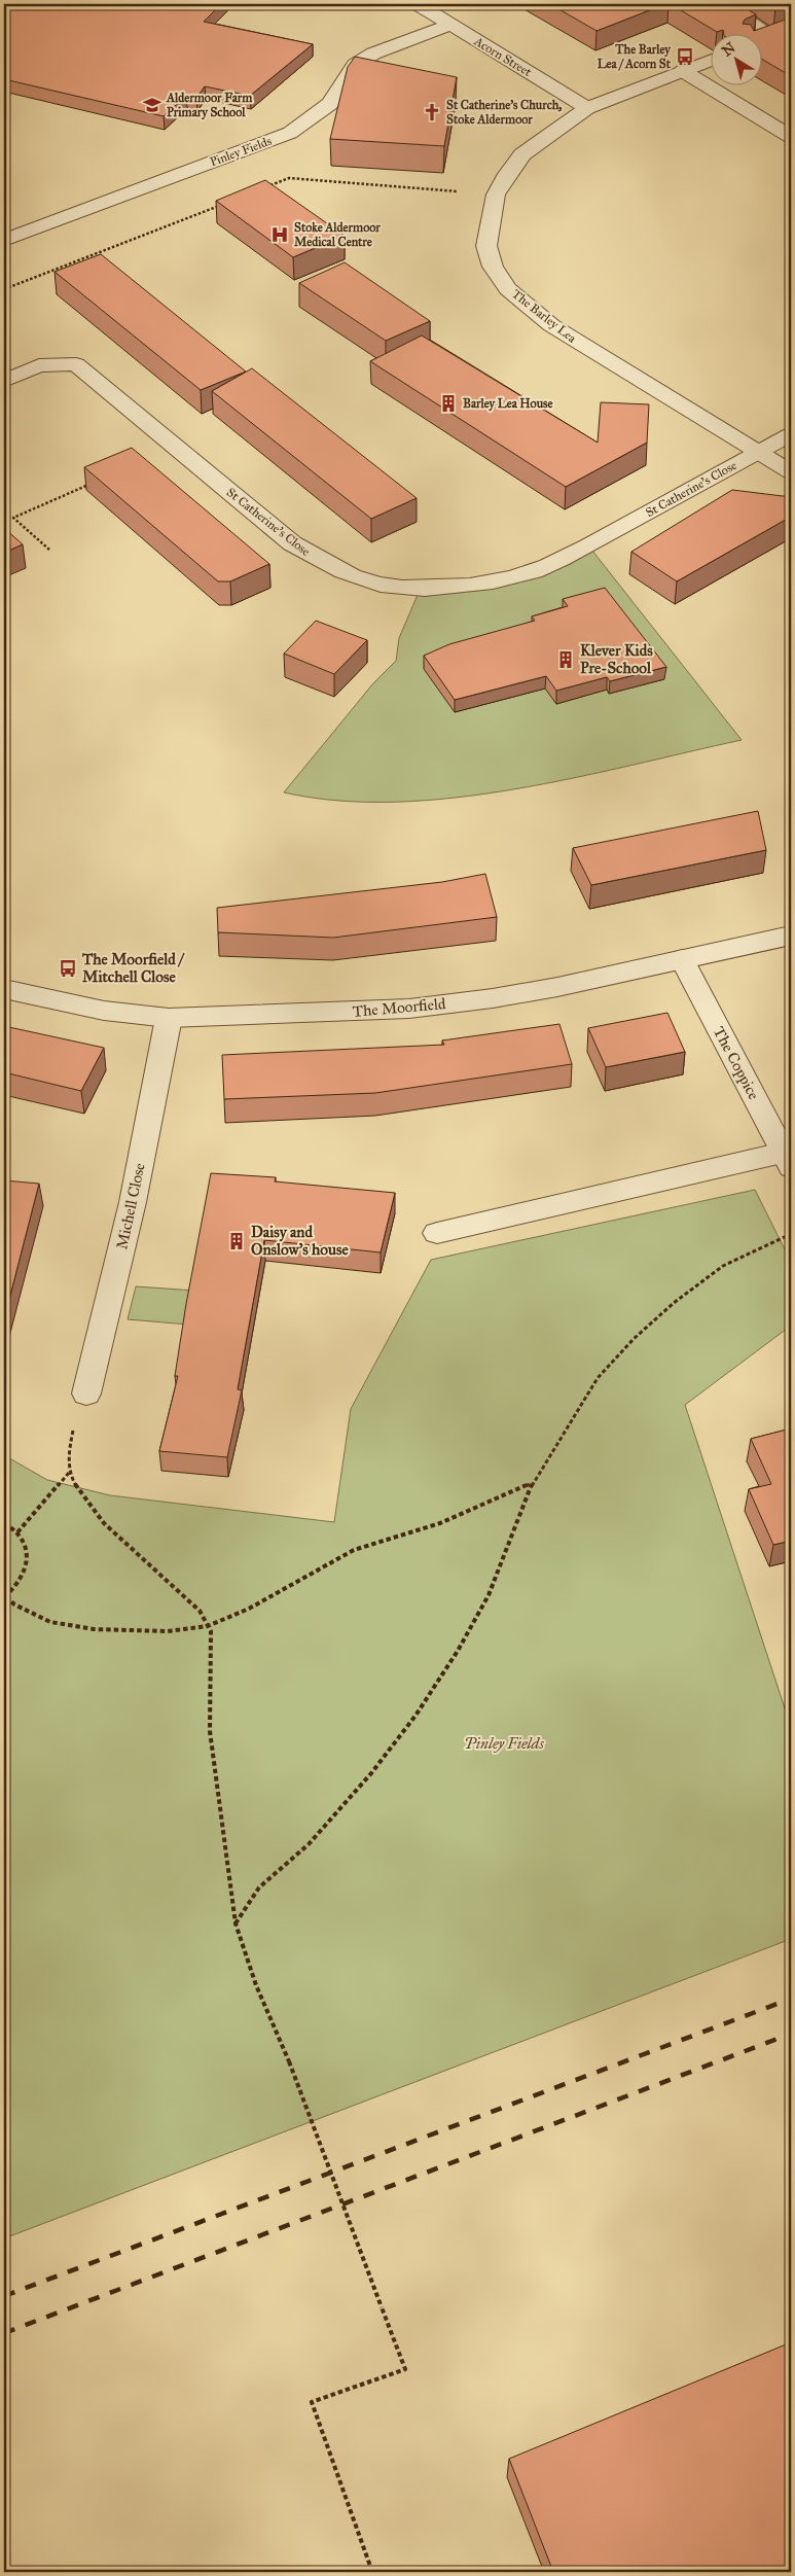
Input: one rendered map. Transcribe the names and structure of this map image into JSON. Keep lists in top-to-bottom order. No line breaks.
{"streets":{"street":["Acorn Street","Pinley Fields","The Barley Lea","St Catherine's Close","The Moorfield","The Coppice","Michell Close"]},"crossings":[["Acorn Street","Pinley Fields"],["Acorn Street","The Barley Lea"],["The Barley Lea","St Catherine's Close"],["The Moorfield","The Coppice"],["The Moorfield","Michell Close"]],"parks":["Pinley Fields"],"places":{"bus stop":["The Barley Lea / Acorn St","The Moorfield / Mitchell Close"],"school or university":["Aldermoor Farm Primary School"],"church":["St Catherine's Church, Stoke Aldermoor"],"hospital":["Stoke Aldermoor Medical Centre"],"building":["Barley Lea House","Klever Kids Pre-School","Daisy and Onslow's house"]},"north":"top left"}
